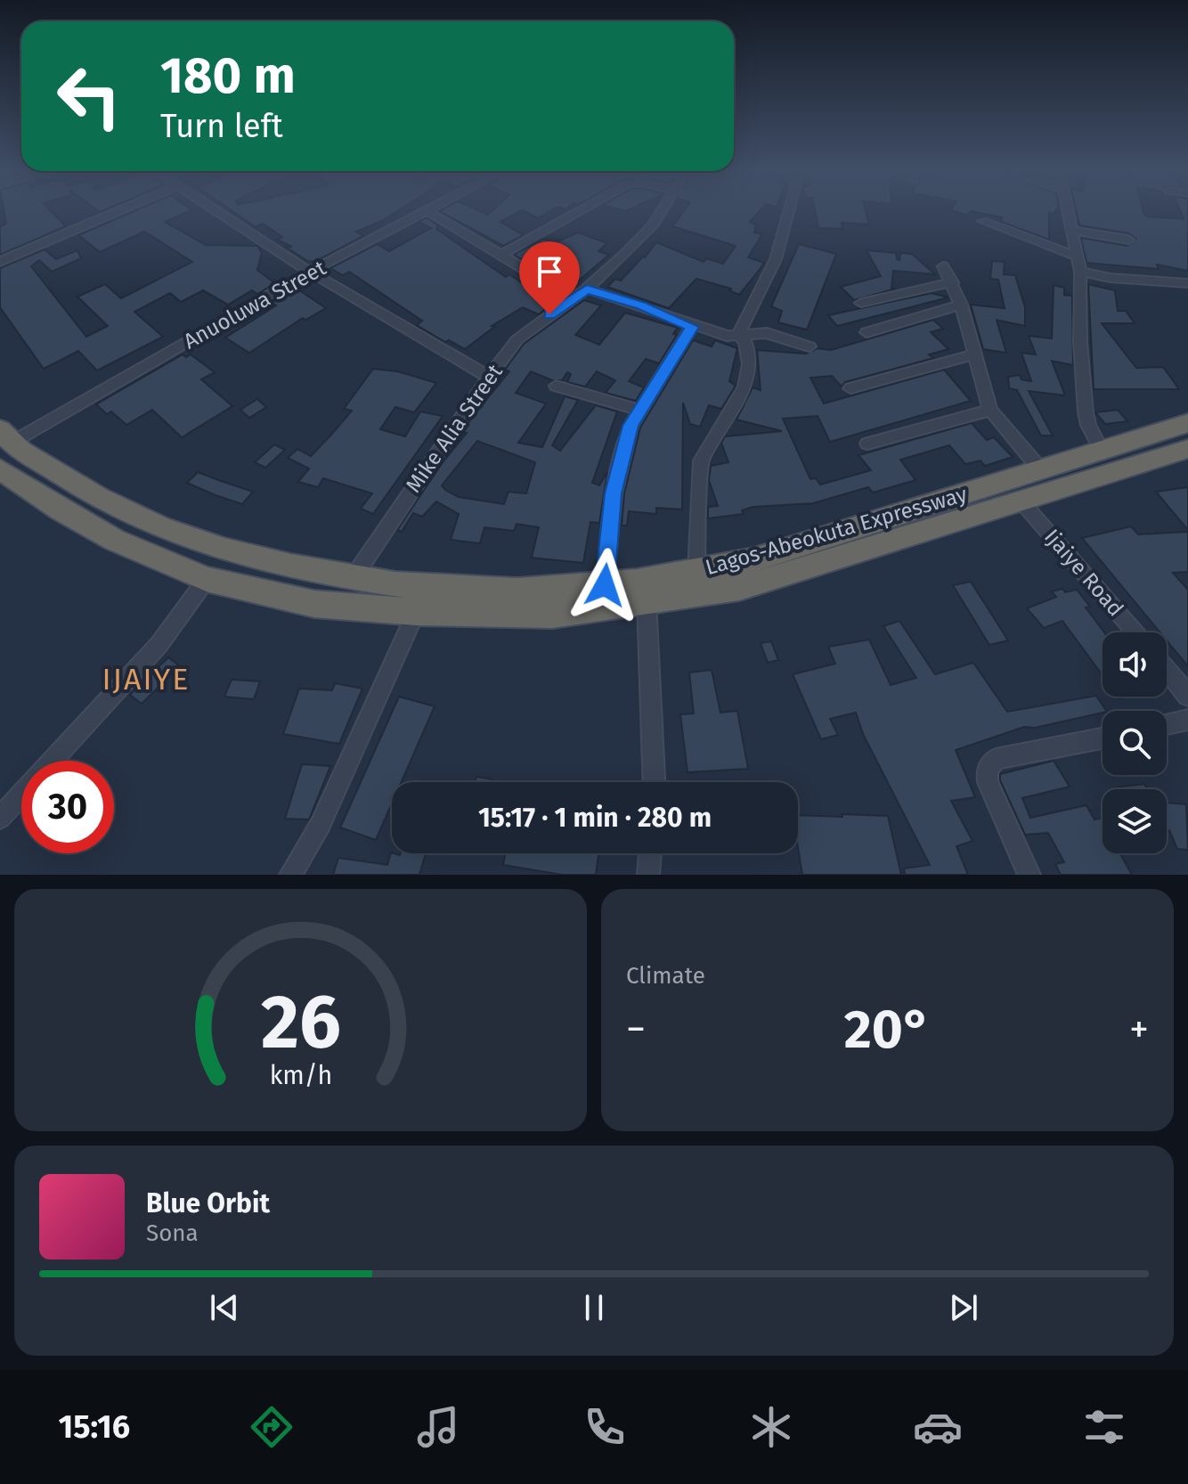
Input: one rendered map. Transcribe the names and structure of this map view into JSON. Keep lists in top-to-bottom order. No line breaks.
{"streets":{"highway":["Lagos-Abeokuta Expressway"],"street":["Anuoluwa Street","Mike Alia Street","Ijaiye Road"]},"crossings":[["Anuoluwa Street","Lagos-Abeokuta Expressway"],["Mike Alia Street","Lagos-Abeokuta Expressway"],["Lagos-Abeokuta Expressway","Ijaiye Road"]],"districts":["IJAIYE"],"page":{"turn":["180 m","Turn left"],"limit":"30","trip":"15:17 · 1 min · 280 m","tile":"Climate","heat":["−","20°","+"],"song":["Blue Orbit","Sona"],"tabs":"15:16","gauge":["26","km/h"]}}
